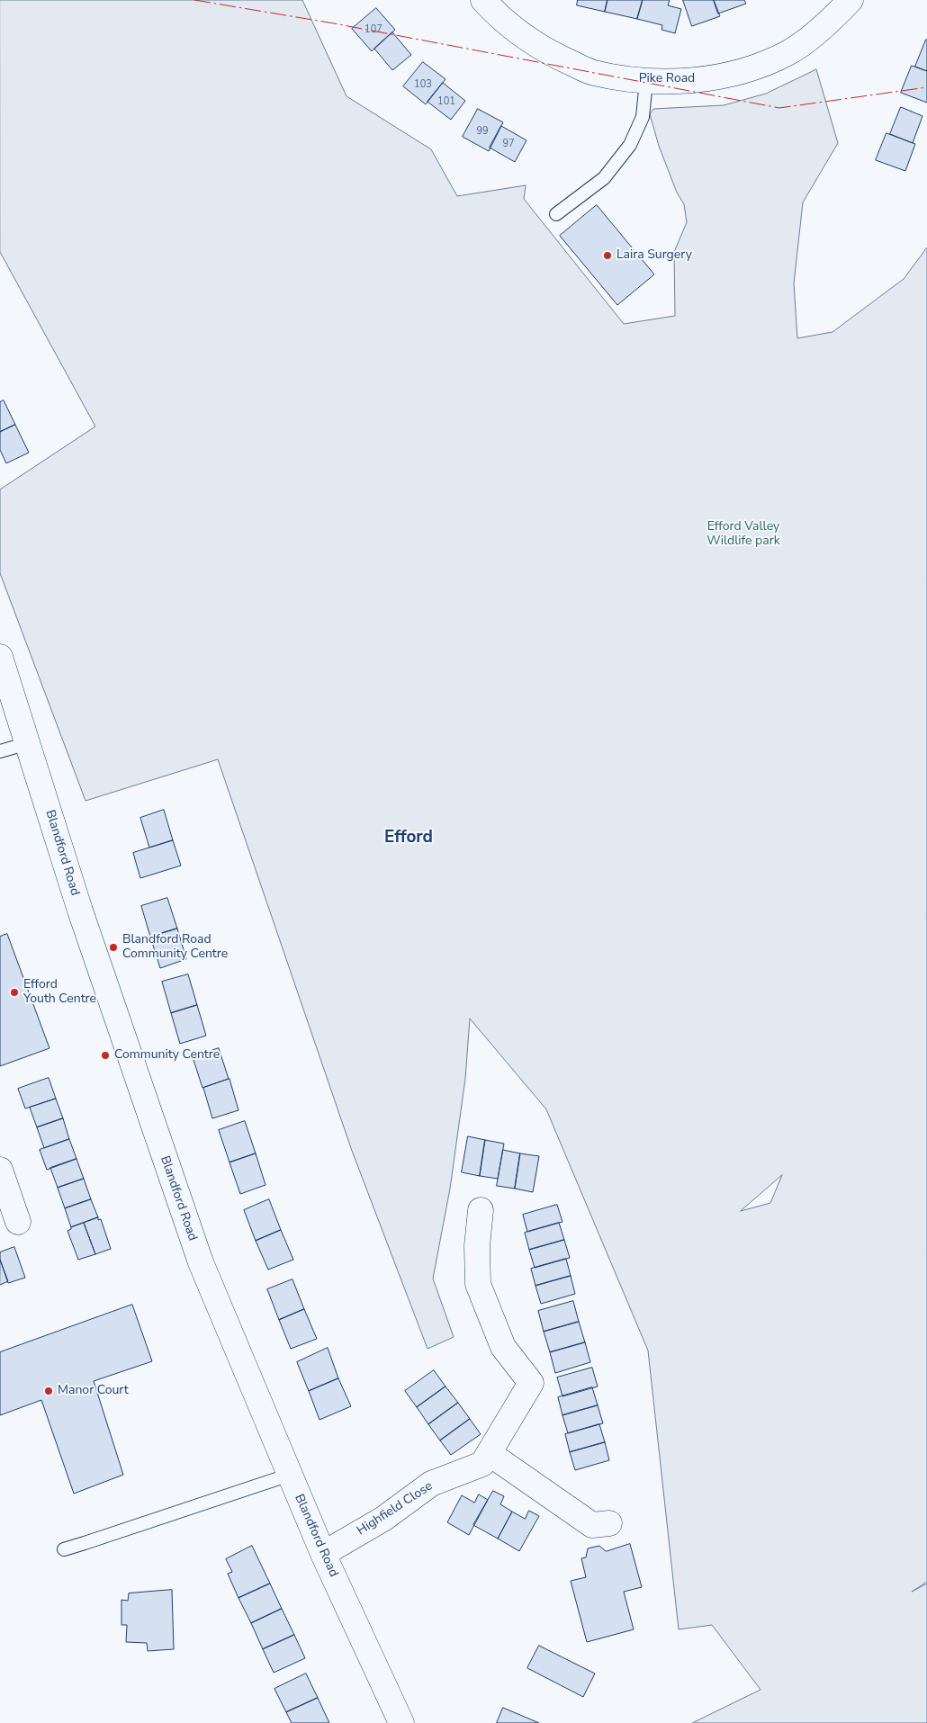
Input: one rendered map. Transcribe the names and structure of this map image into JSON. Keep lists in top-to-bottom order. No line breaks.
{"streets":{"street":["Pike Road","Blandford Road","Highfield Close"]},"crossings":[["Blandford Road","Highfield Close"]],"districts":["Efford"],"parks":["Efford Valley Wildlife park"],"places":["Laira Surgery","Blandford Road Community Centre","Efford Youth Centre","Community Centre","Manor Court"],"house_numbers":["107","103","101","99","97"]}
